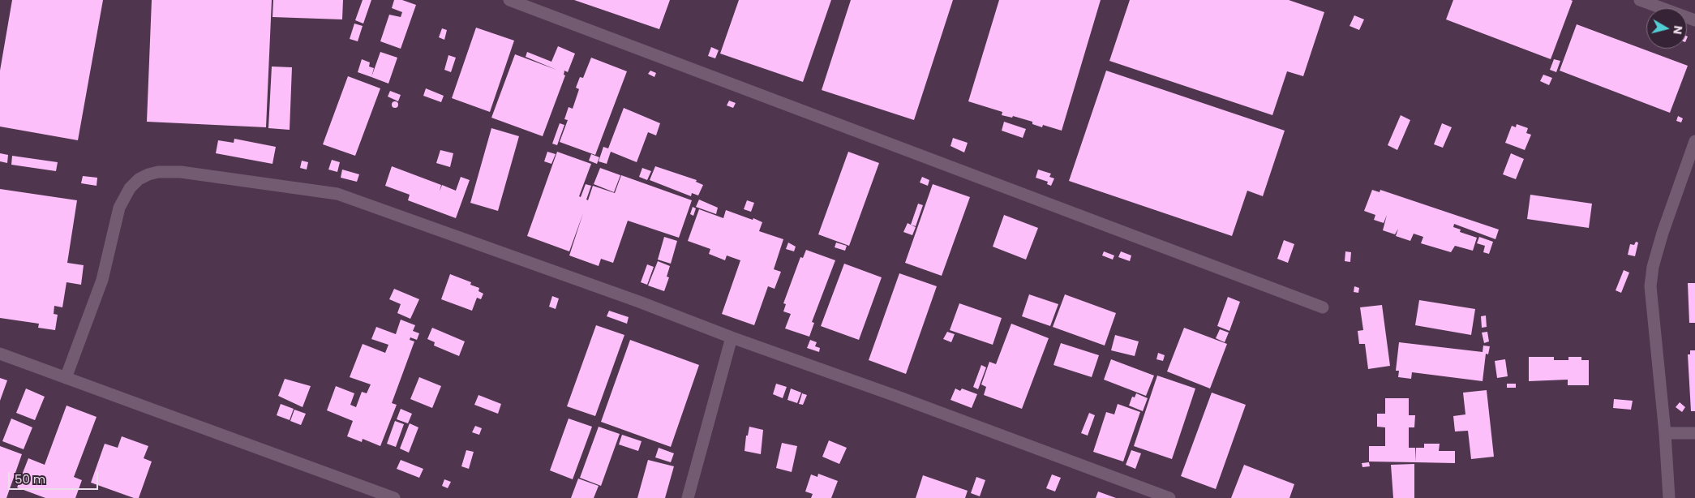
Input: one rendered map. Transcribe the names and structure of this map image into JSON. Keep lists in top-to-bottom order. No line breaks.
{"scale_bar":"50 m","north":"right"}
